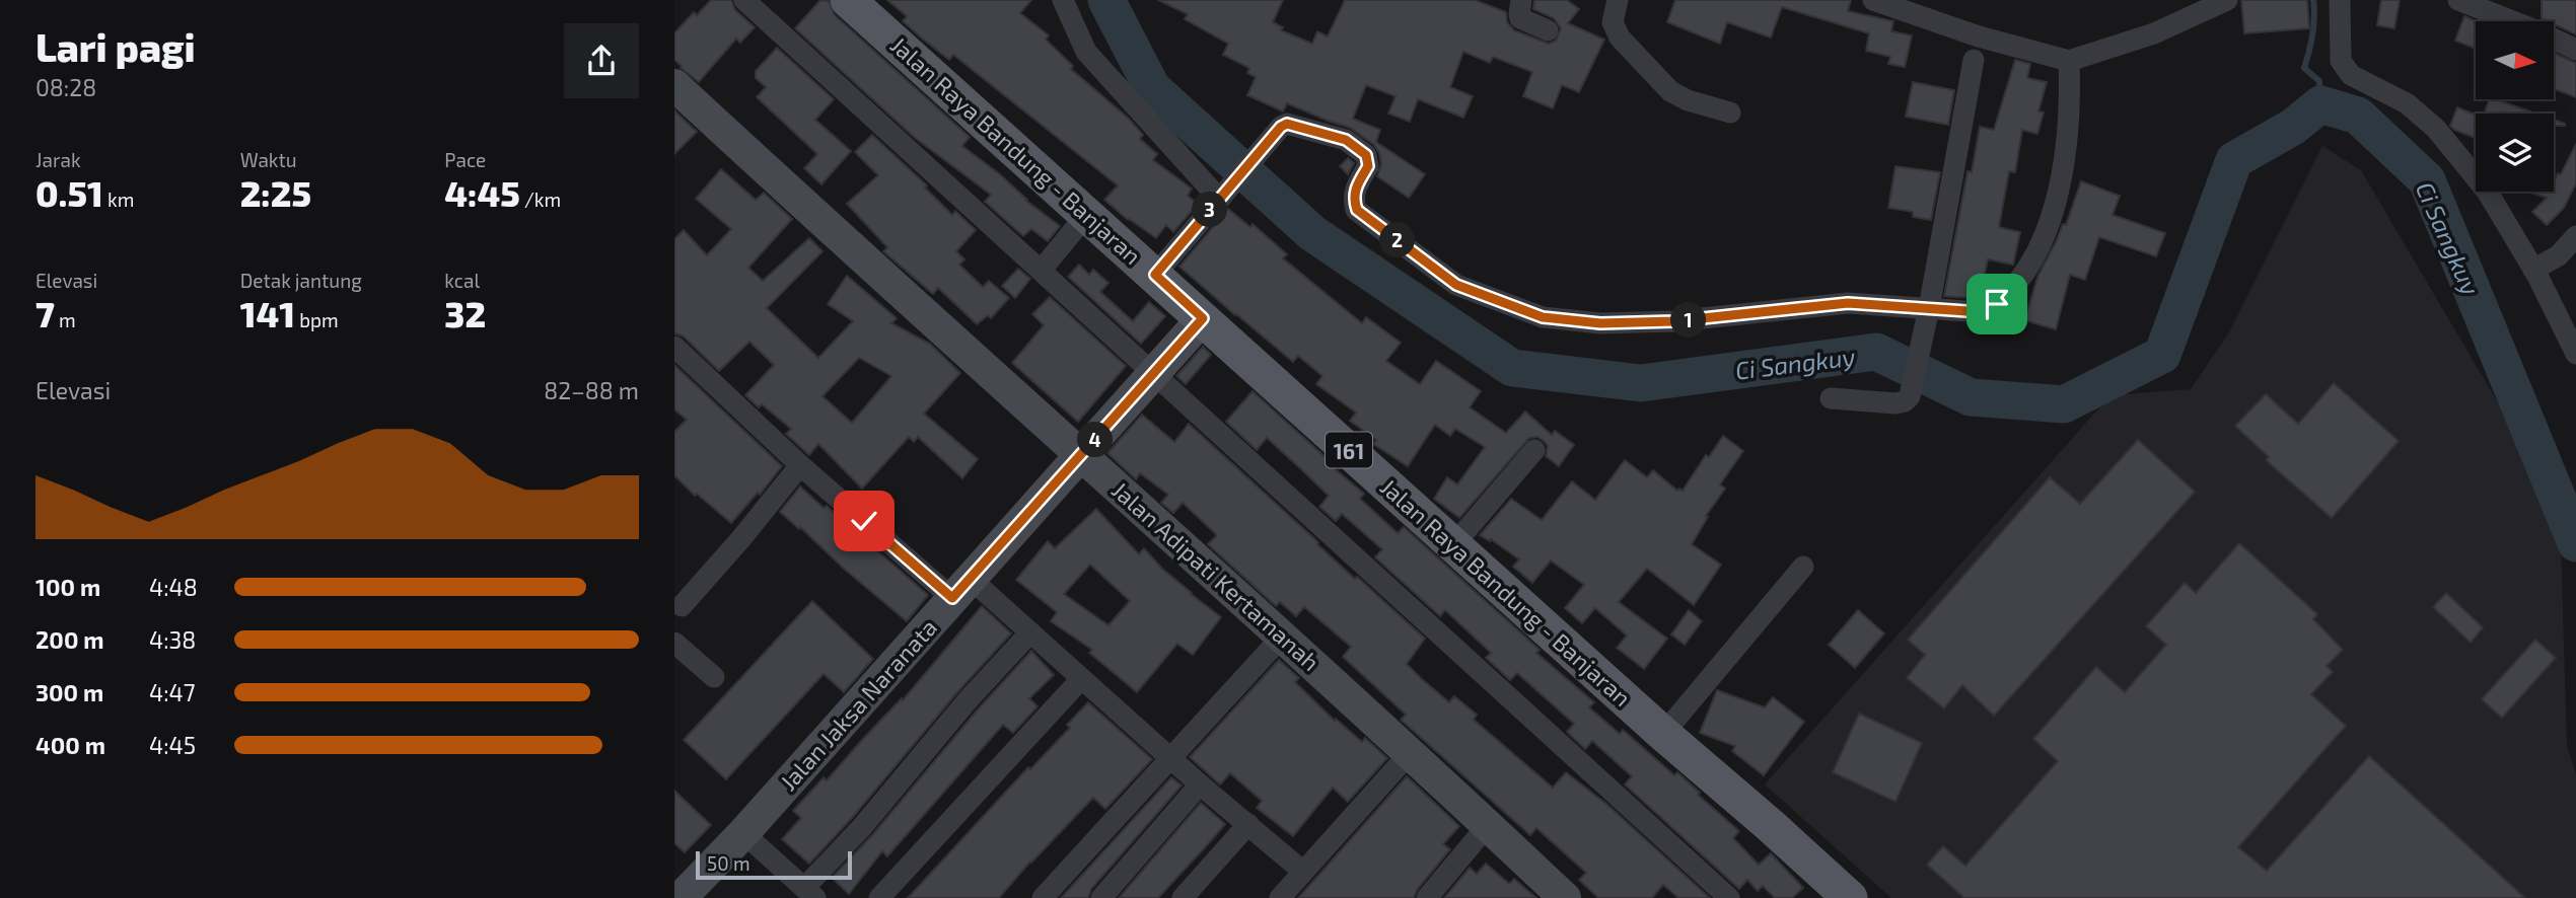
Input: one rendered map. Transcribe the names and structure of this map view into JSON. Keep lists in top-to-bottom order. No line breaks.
{"streets":{"main road":["Jalan Raya Bandung - Banjaran","161","Jalan Adipati Kertamanah","Jalan Jaksa Naranata"]},"crossings":[["Jalan Raya Bandung - Banjaran","Jalan Jaksa Naranata"],["Jalan Adipati Kertamanah","Jalan Jaksa Naranata"]],"water":["Ci Sangkuy"],"scale_bar":"50 m","north":"right","page":{"heading":["Lari pagi","08:28"],"stats":[["Jarak","0.51 km"],["Waktu","2:25"],["Pace","4:45 /km"],["Elevasi","7 m"],["Detak jantung","141 bpm"],["kcal","32"]],"pins":["3","2","1","4"],"chart":["Elevasi","82–88 m"],"list":[{"name":"100 m","note":"4:48"},{"name":"200 m","note":"4:38"},{"name":"300 m","note":"4:47"},{"name":"400 m","note":"4:45"}],"scale":"50 m"}}
